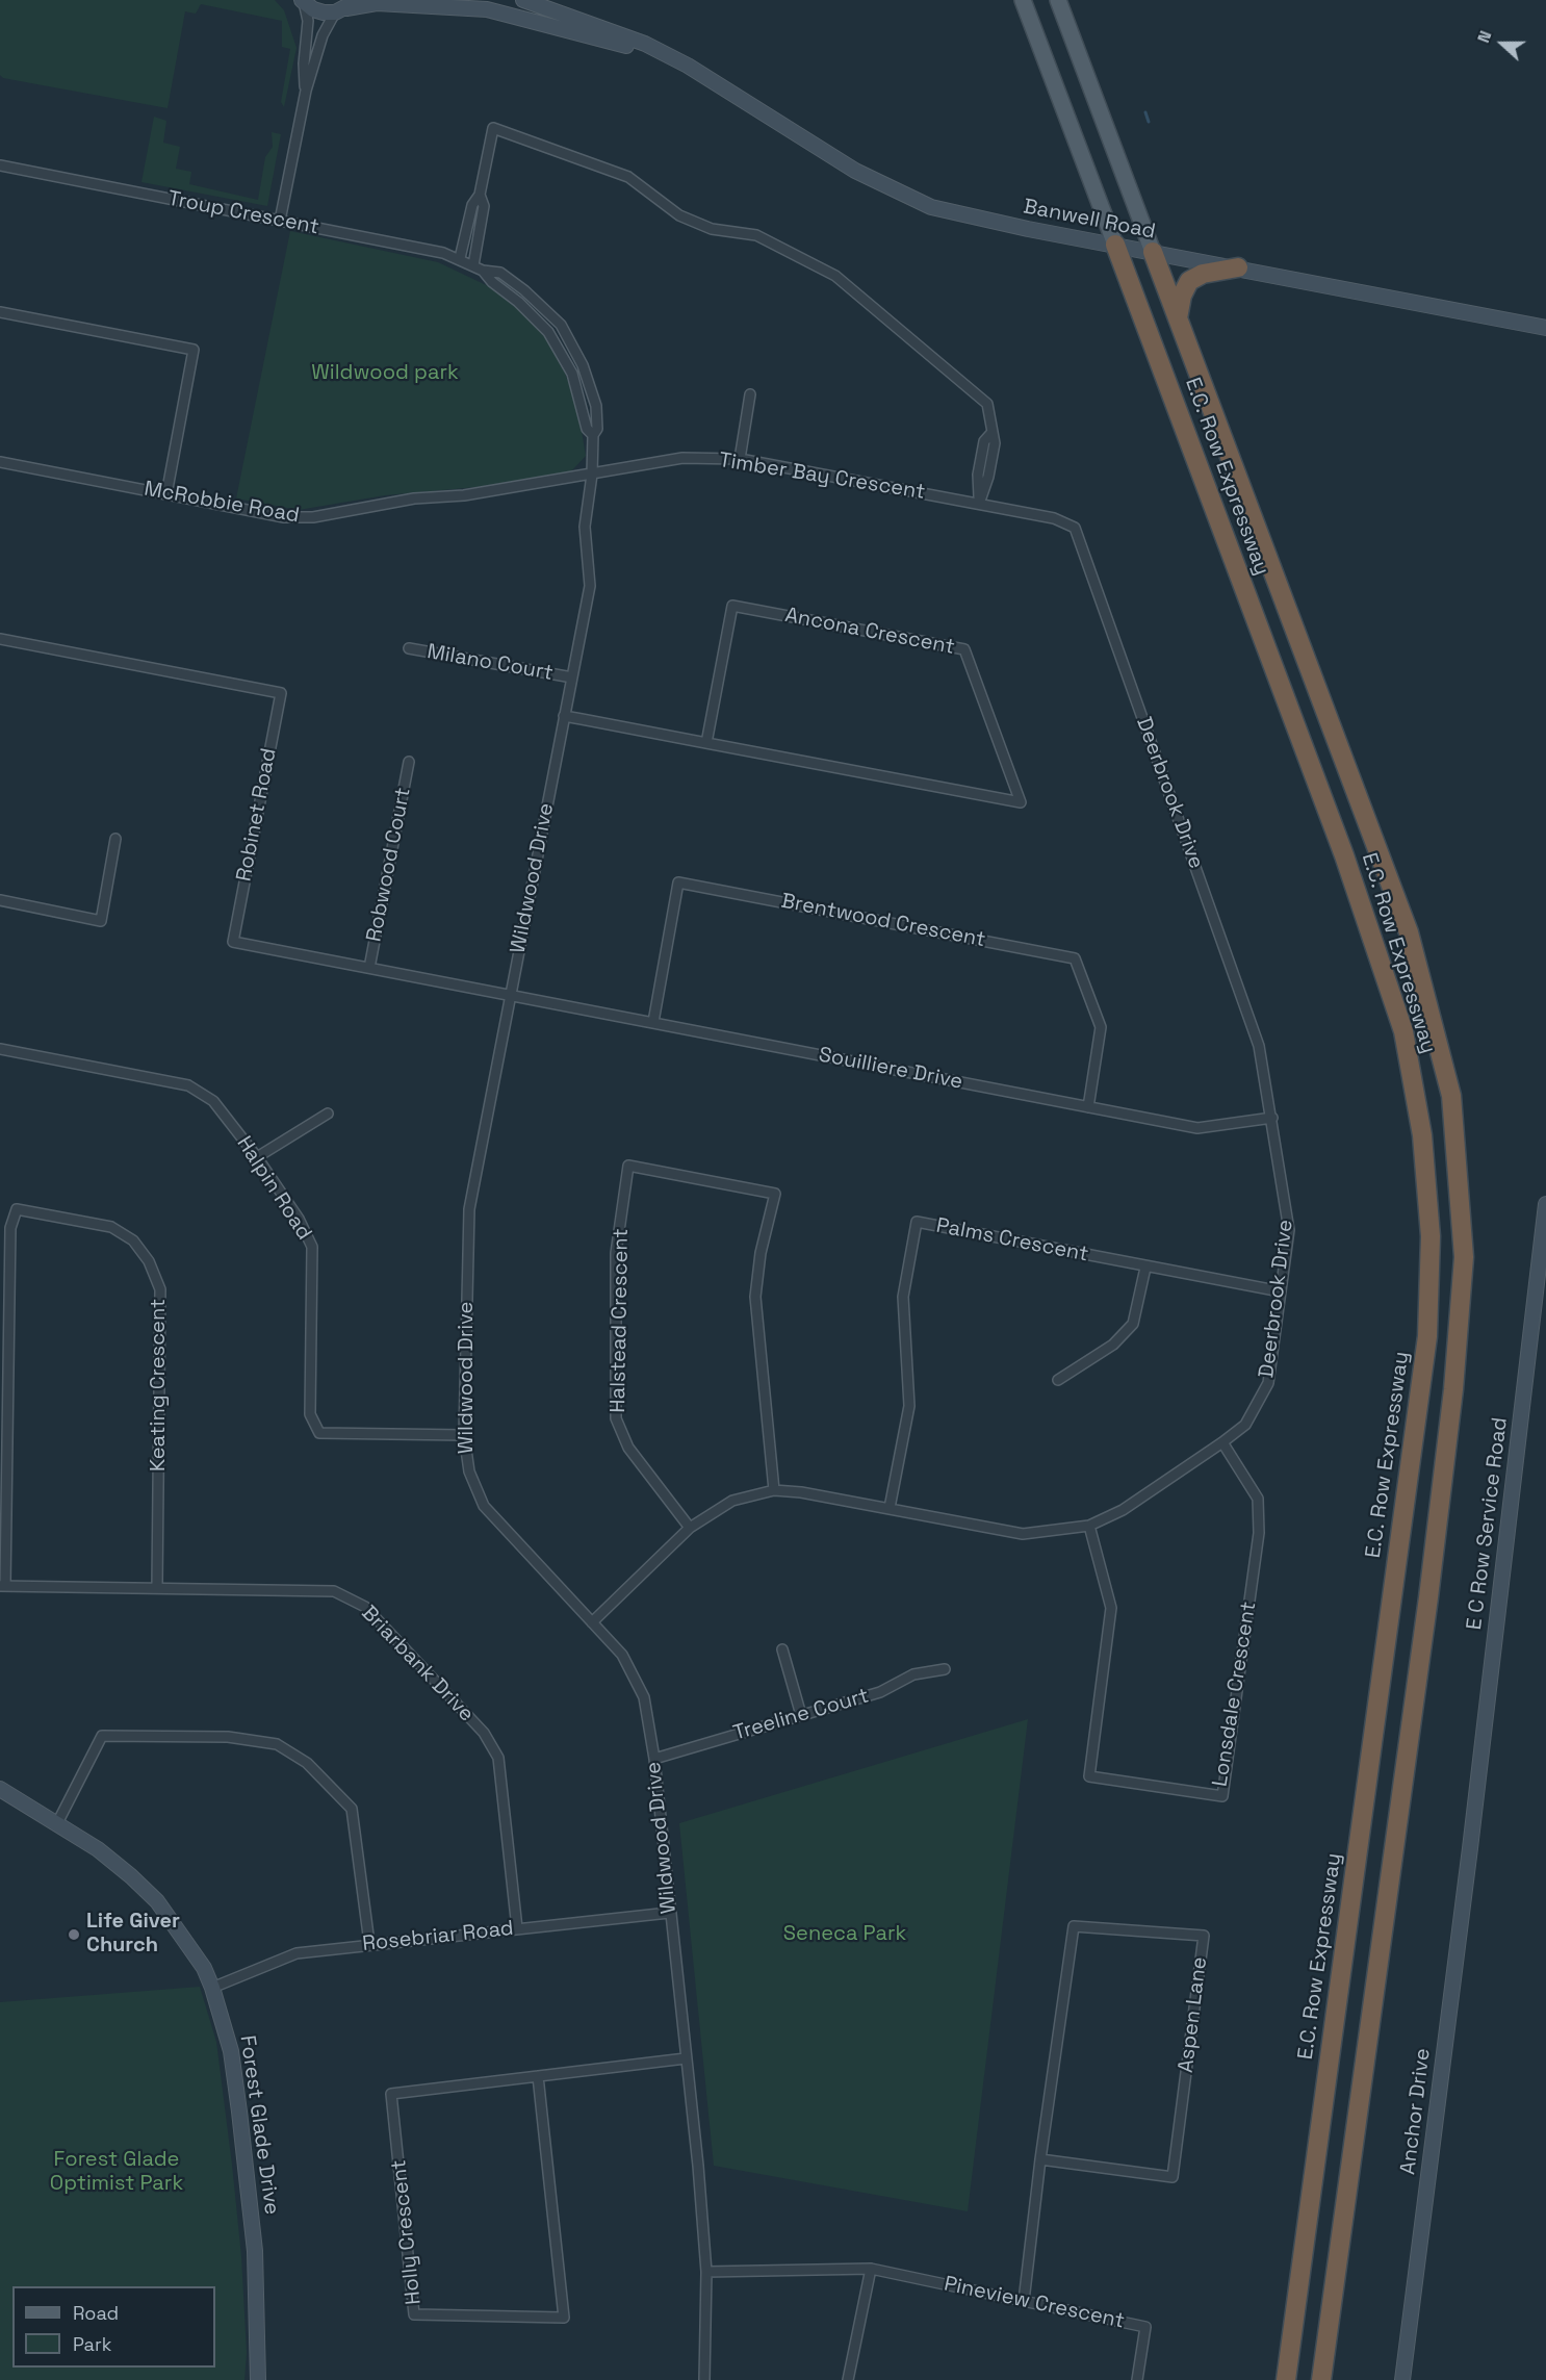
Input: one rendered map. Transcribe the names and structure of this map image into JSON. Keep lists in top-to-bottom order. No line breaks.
{"streets":{"highway":["E.C. Row Expressway"],"street":["Troup Crescent","Banwell Road","Timber Bay Crescent","McRobbie Road","Ancona Crescent","Milano Court","Deerbrook Drive","Robinet Road","Robwood Court","Wildwood Drive","Brentwood Crescent","Souilliere Drive","Halpin Road","Palms Crescent","Halstead Crescent","Keating Crescent","E C Row Service Road","Briarbank Drive","Lonsdale Crescent","Treeline Court","Rosebriar Road","Aspen Lane","Anchor Drive","Forest Glade Drive","Holly Crescent","Pineview Crescent"]},"crossings":[["Troup Crescent","Wildwood Drive"],["Banwell Road","E.C. Row Expressway"],["Timber Bay Crescent","McRobbie Road"],["Timber Bay Crescent","Deerbrook Drive"],["Timber Bay Crescent","Wildwood Drive"],["McRobbie Road","Wildwood Drive"],["Ancona Crescent","Wildwood Drive"],["Milano Court","Wildwood Drive"],["Deerbrook Drive","Wildwood Drive"],["Deerbrook Drive","Souilliere Drive"],["Deerbrook Drive","Palms Crescent"],["Deerbrook Drive","Halstead Crescent"],["Deerbrook Drive","Lonsdale Crescent"],["Robinet Road","Robwood Court"],["Robinet Road","Wildwood Drive"],["Robinet Road","Souilliere Drive"],["Wildwood Drive","Souilliere Drive"],["Wildwood Drive","Halpin Road"],["Wildwood Drive","Treeline Court"],["Wildwood Drive","Rosebriar Road"],["Wildwood Drive","Holly Crescent"],["Wildwood Drive","Pineview Crescent"],["Brentwood Crescent","Souilliere Drive"],["Keating Crescent","Briarbank Drive"],["E C Row Service Road","Anchor Drive"],["Briarbank Drive","Rosebriar Road"],["Rosebriar Road","Forest Glade Drive"],["Aspen Lane","Pineview Crescent"]],"parks":["Wildwood park","Seneca Park","Forest Glade Optimist Park"],"places":["Life Giver Church"],"legend":["Road","Park"],"north":"left"}
